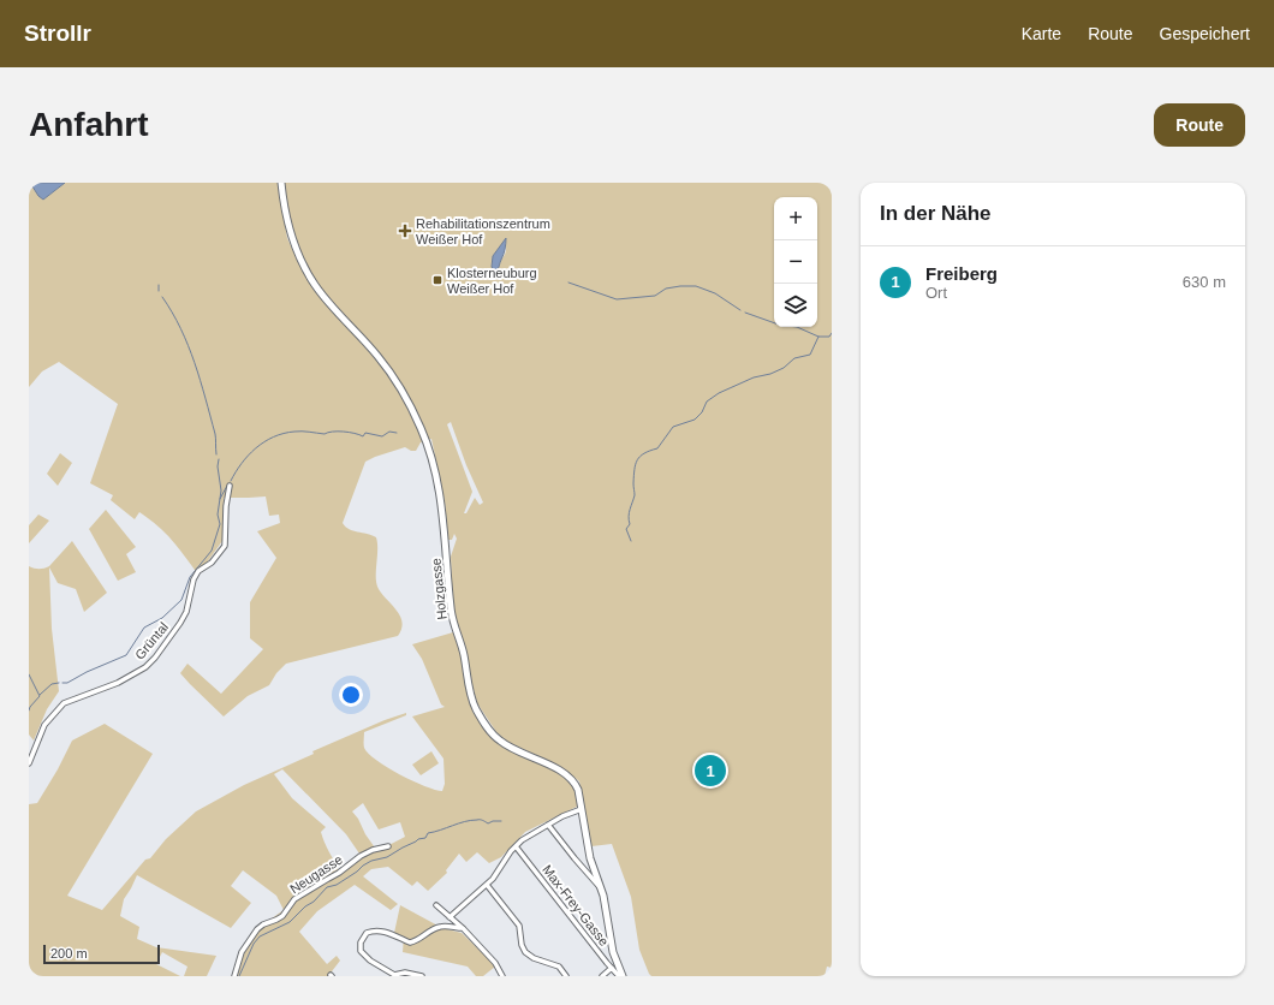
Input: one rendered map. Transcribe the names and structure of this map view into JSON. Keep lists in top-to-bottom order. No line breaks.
{"streets":{"street":["Holzgasse","Grüntal","Neugasse","Max-Frey-Gasse"]},"crossings":[["Holzgasse","Max-Frey-Gasse"]],"places":{"health":["Rehabilitationszentrum Weißer Hof"],"transit":["Klosterneuburg Weißer Hof"]},"scale_bar":"200 m","page":{"header":"Strollr","nav":["Karte","Route","Gespeichert"],"buttons":"Route","title":"Anfahrt","heading":"In der Nähe","map_buttons":["+","−"],"list":[{"mark":"1","name":"Freiberg","note":"Ort","value":"630 m"}],"pins":"1","scale":"200 m"}}
